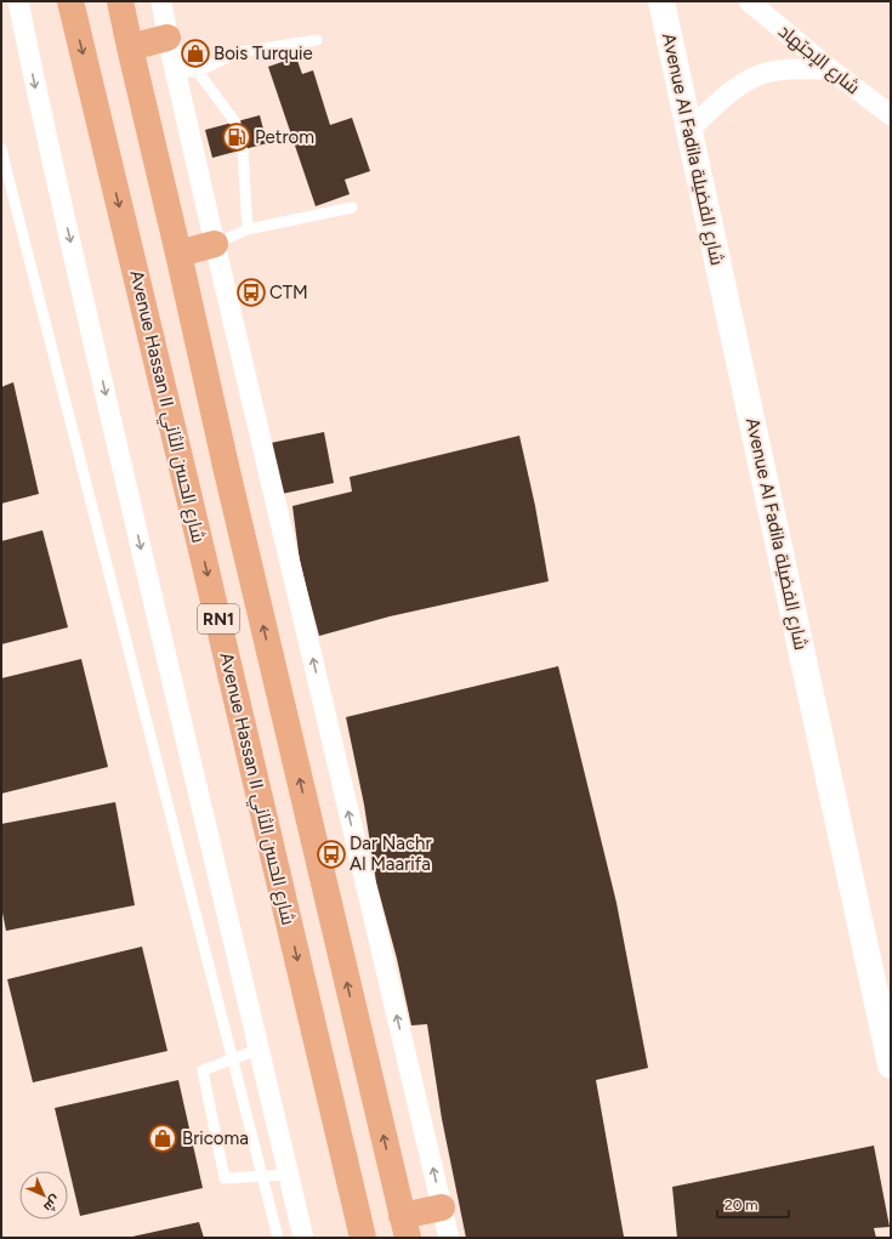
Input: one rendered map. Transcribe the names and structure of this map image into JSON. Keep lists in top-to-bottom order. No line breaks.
{"streets":{"main road":["Avenue Hassan II شارع الحسن الثاني","RN1"],"street":["شارع الإجتهاد","Avenue Al Fadila شارع الفضيلة"]},"places":{"shop":["Bois Turquie","Bricoma"],"fuel station":["Petrom"],"bus stop":["CTM","Dar Nachr Al Maarifa"]},"scale_bar":"20 m","north":"bottom right"}
